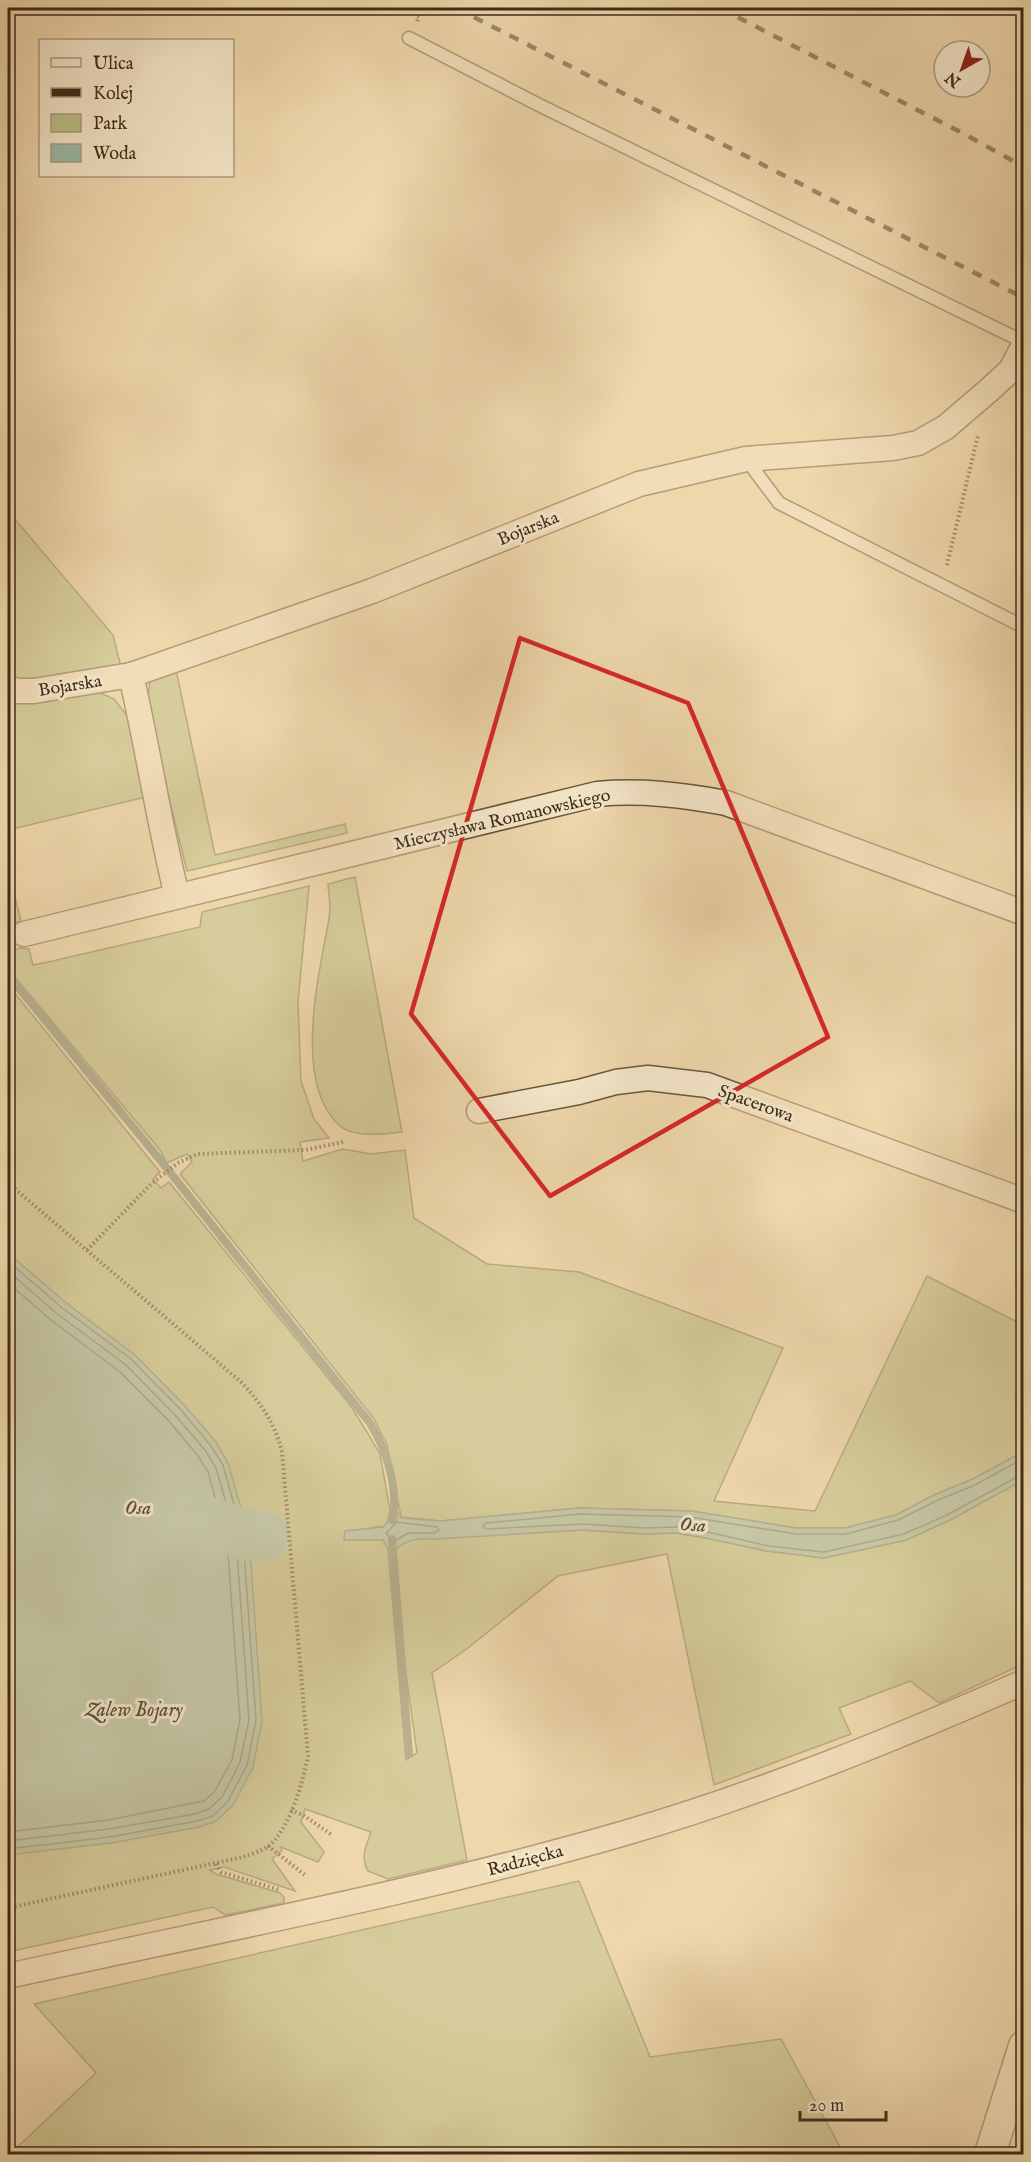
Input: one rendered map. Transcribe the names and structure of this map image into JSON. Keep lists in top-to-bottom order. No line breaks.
{"streets":{"street":["Bojarska","Mieczysława Romanowskiego","Spacerowa","Radzięcka"]},"water":["Osa","Zalew Bojary"],"legend":["Ulica","Kolej","Park","Woda"],"scale_bar":"20 m","north":"bottom left"}
